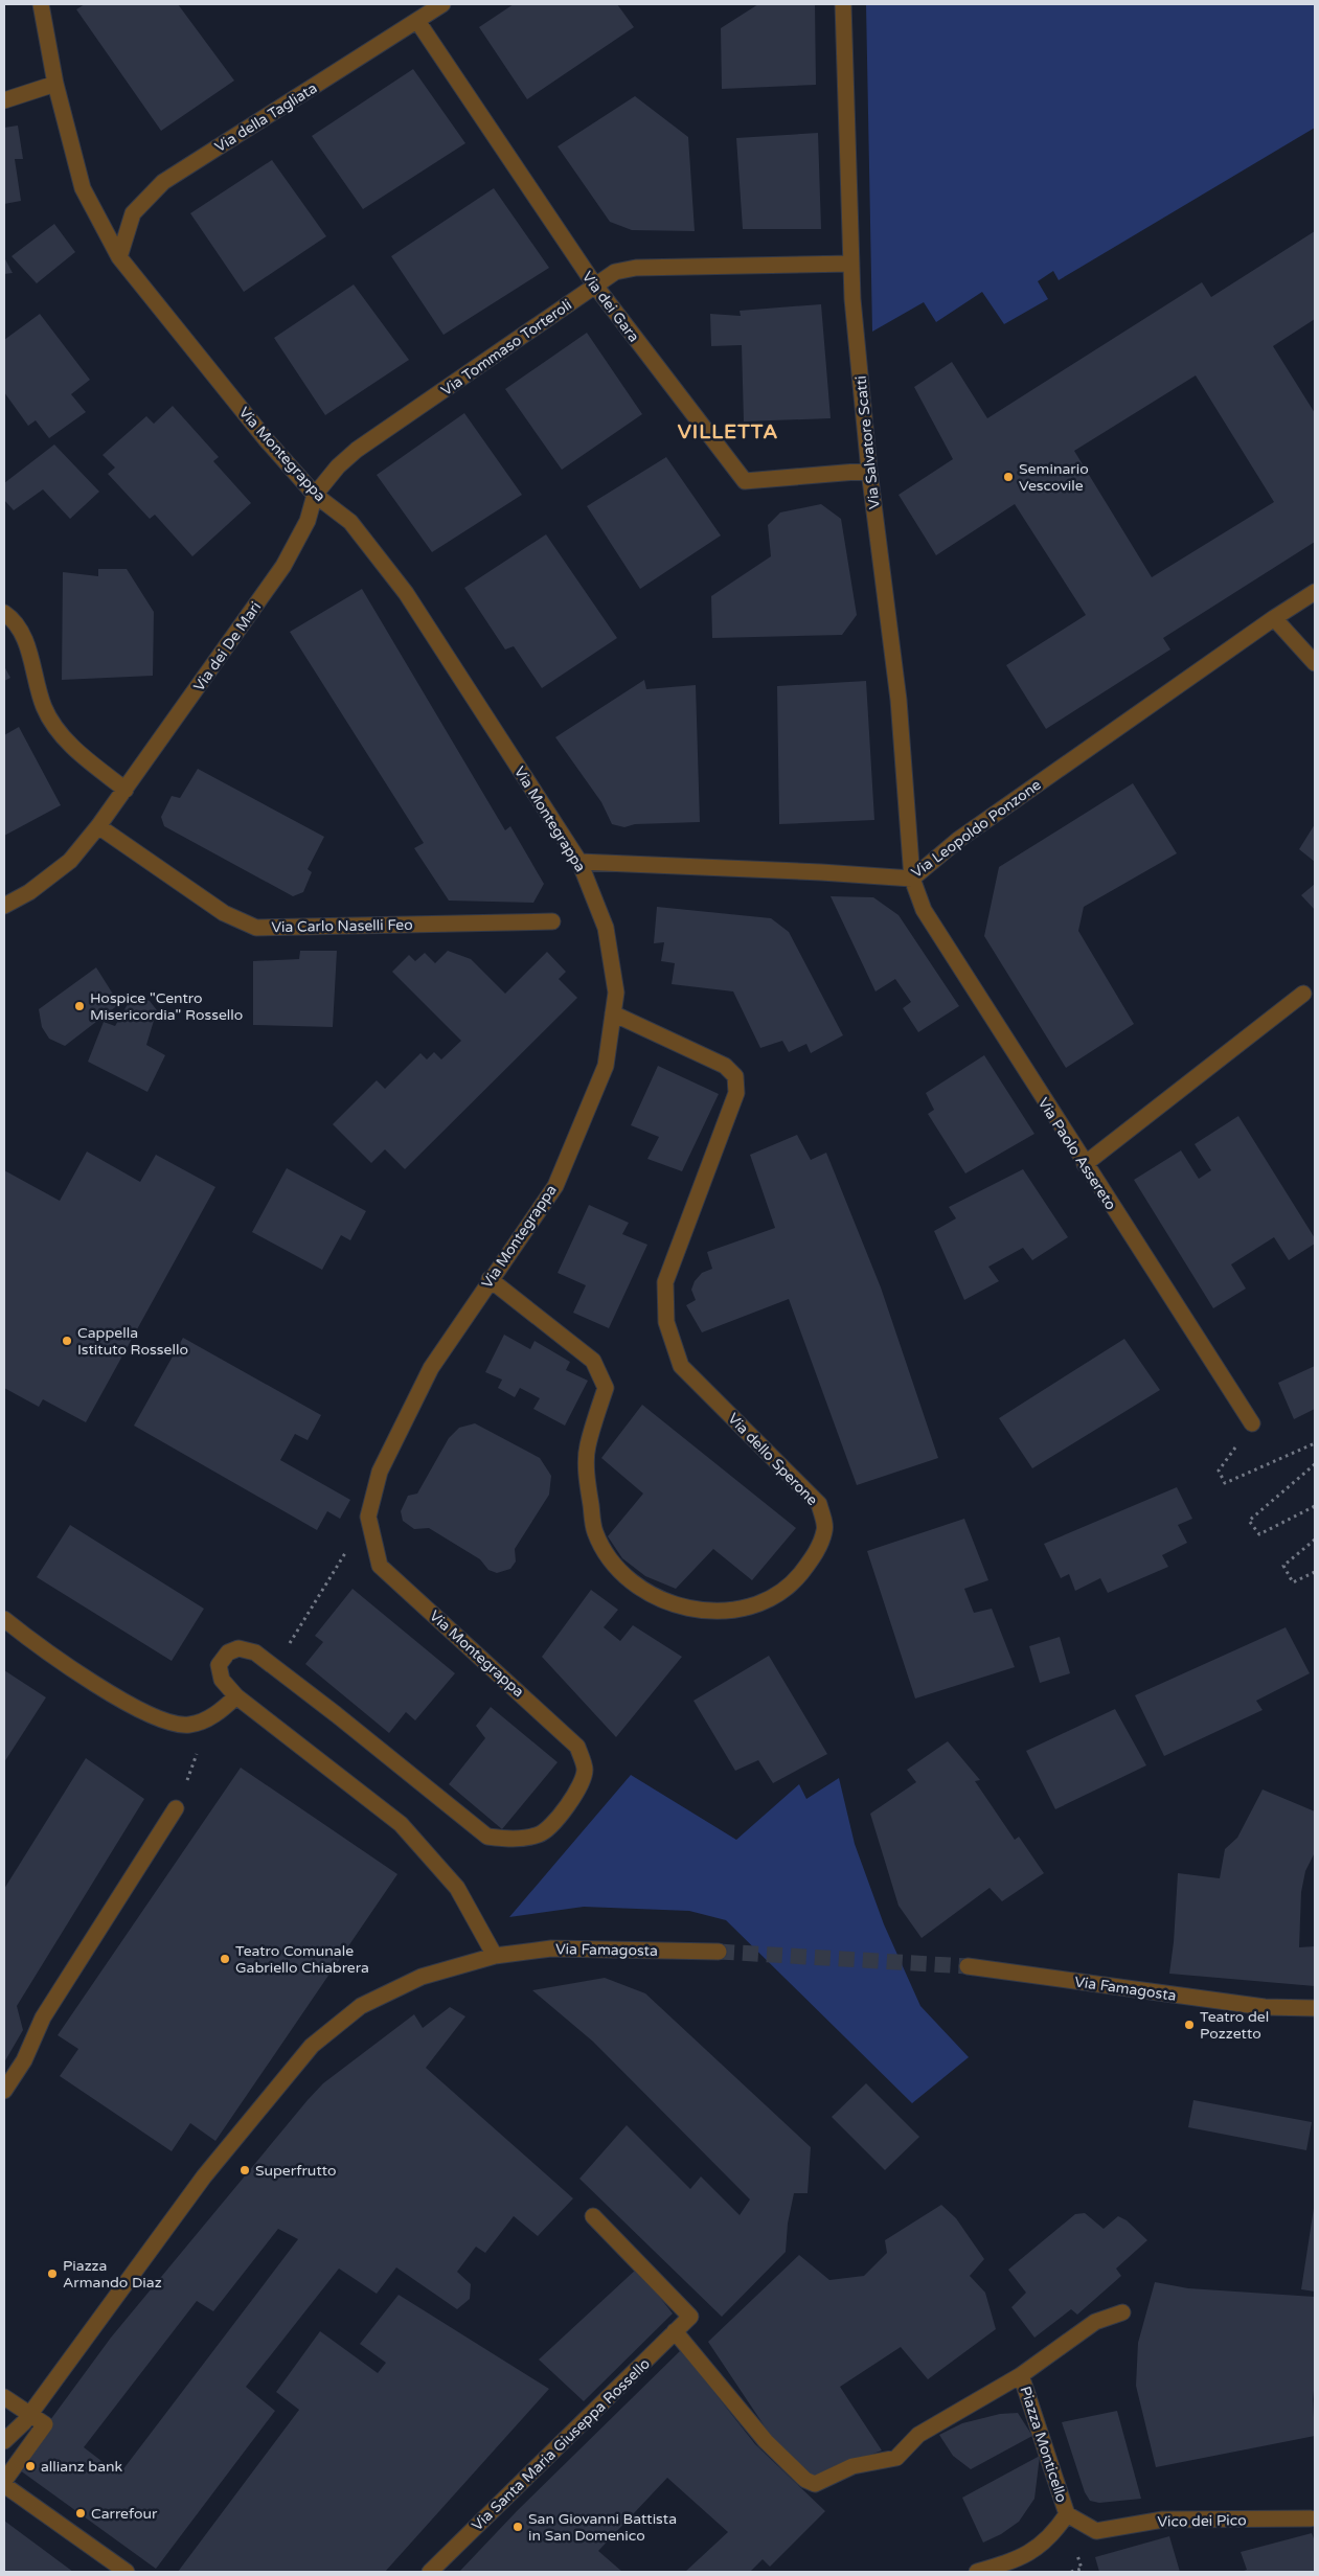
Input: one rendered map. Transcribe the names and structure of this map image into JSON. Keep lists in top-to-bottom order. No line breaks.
{"streets":{"street":["Via della Tagliata","Via dei Gara","Via Tommaso Torteroli","Via Salvatore Scatti","Via Montegrappa","Via dei De Mari","Via Leopoldo Ponzone","Via Carlo Naselli Feo","Via Paolo Assereto","Via dello Sperone","Via Famagosta","Via Santa Maria Giuseppa Rossello","Piazza Monticello","Vico dei Pico"]},"crossings":[["Via della Tagliata","Via dei Gara"],["Via della Tagliata","Via Montegrappa"],["Via dei Gara","Via Tommaso Torteroli"],["Via dei Gara","Via Salvatore Scatti"],["Via Tommaso Torteroli","Via Salvatore Scatti"],["Via Tommaso Torteroli","Via Montegrappa"],["Via Tommaso Torteroli","Via dei De Mari"],["Via Salvatore Scatti","Via Leopoldo Ponzone"],["Via Salvatore Scatti","Via Paolo Assereto"],["Via Montegrappa","Via dei De Mari"],["Via Montegrappa","Via Leopoldo Ponzone"],["Via Montegrappa","Via dello Sperone"],["Via Montegrappa","Via Famagosta"],["Via dei De Mari","Via Carlo Naselli Feo"],["Via Leopoldo Ponzone","Via Paolo Assereto"],["Via Santa Maria Giuseppa Rossello","Piazza Monticello"],["Piazza Monticello","Vico dei Pico"]],"districts":["VILLETTA"],"places":["Seminario Vescovile","Hospice \"Centro Misericordia\" Rossello","Cappella Istituto Rossello","Teatro Comunale Gabriello Chiabrera","Teatro del Pozzetto","Superfrutto","Piazza Armando Diaz","allianz bank","Carrefour","San Giovanni Battista in San Domenico"]}
